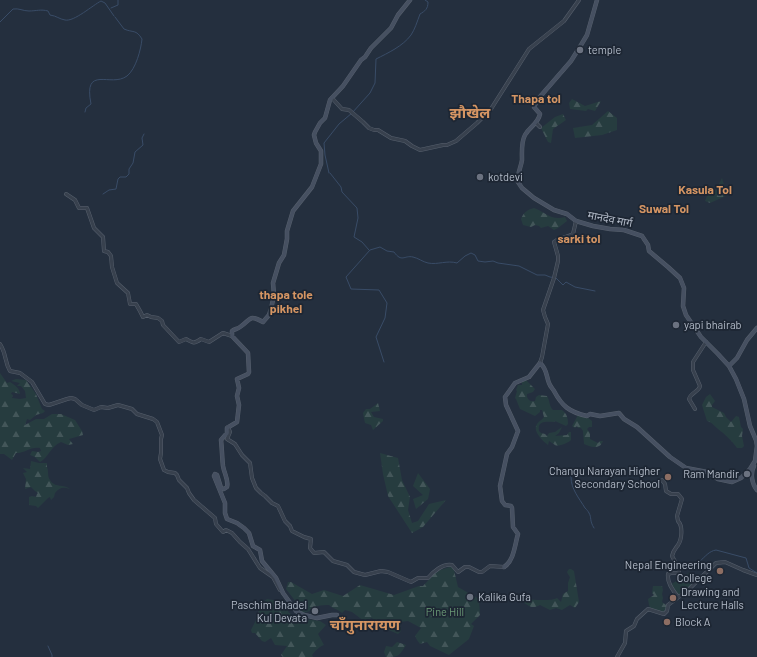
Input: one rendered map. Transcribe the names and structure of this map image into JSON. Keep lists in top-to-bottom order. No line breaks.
{"streets":{"main road":["मानदेव मार्ग"]},"districts":["Thapa tol","झौखेल","Kasula Tol","Suwal Tol","sarki tol","thapa tole pikhel","चाँगुनारायण"],"parks":["Pine Hill"],"places":["temple","kotdevi","yapi bhairab","Ram Mandir","Changu Narayan Higher Secondary School","Nepal Engineering College","Kalika Gufa","Drawing and Lecture Halls","Paschim Bhadel Kul Devata","Block A"]}
